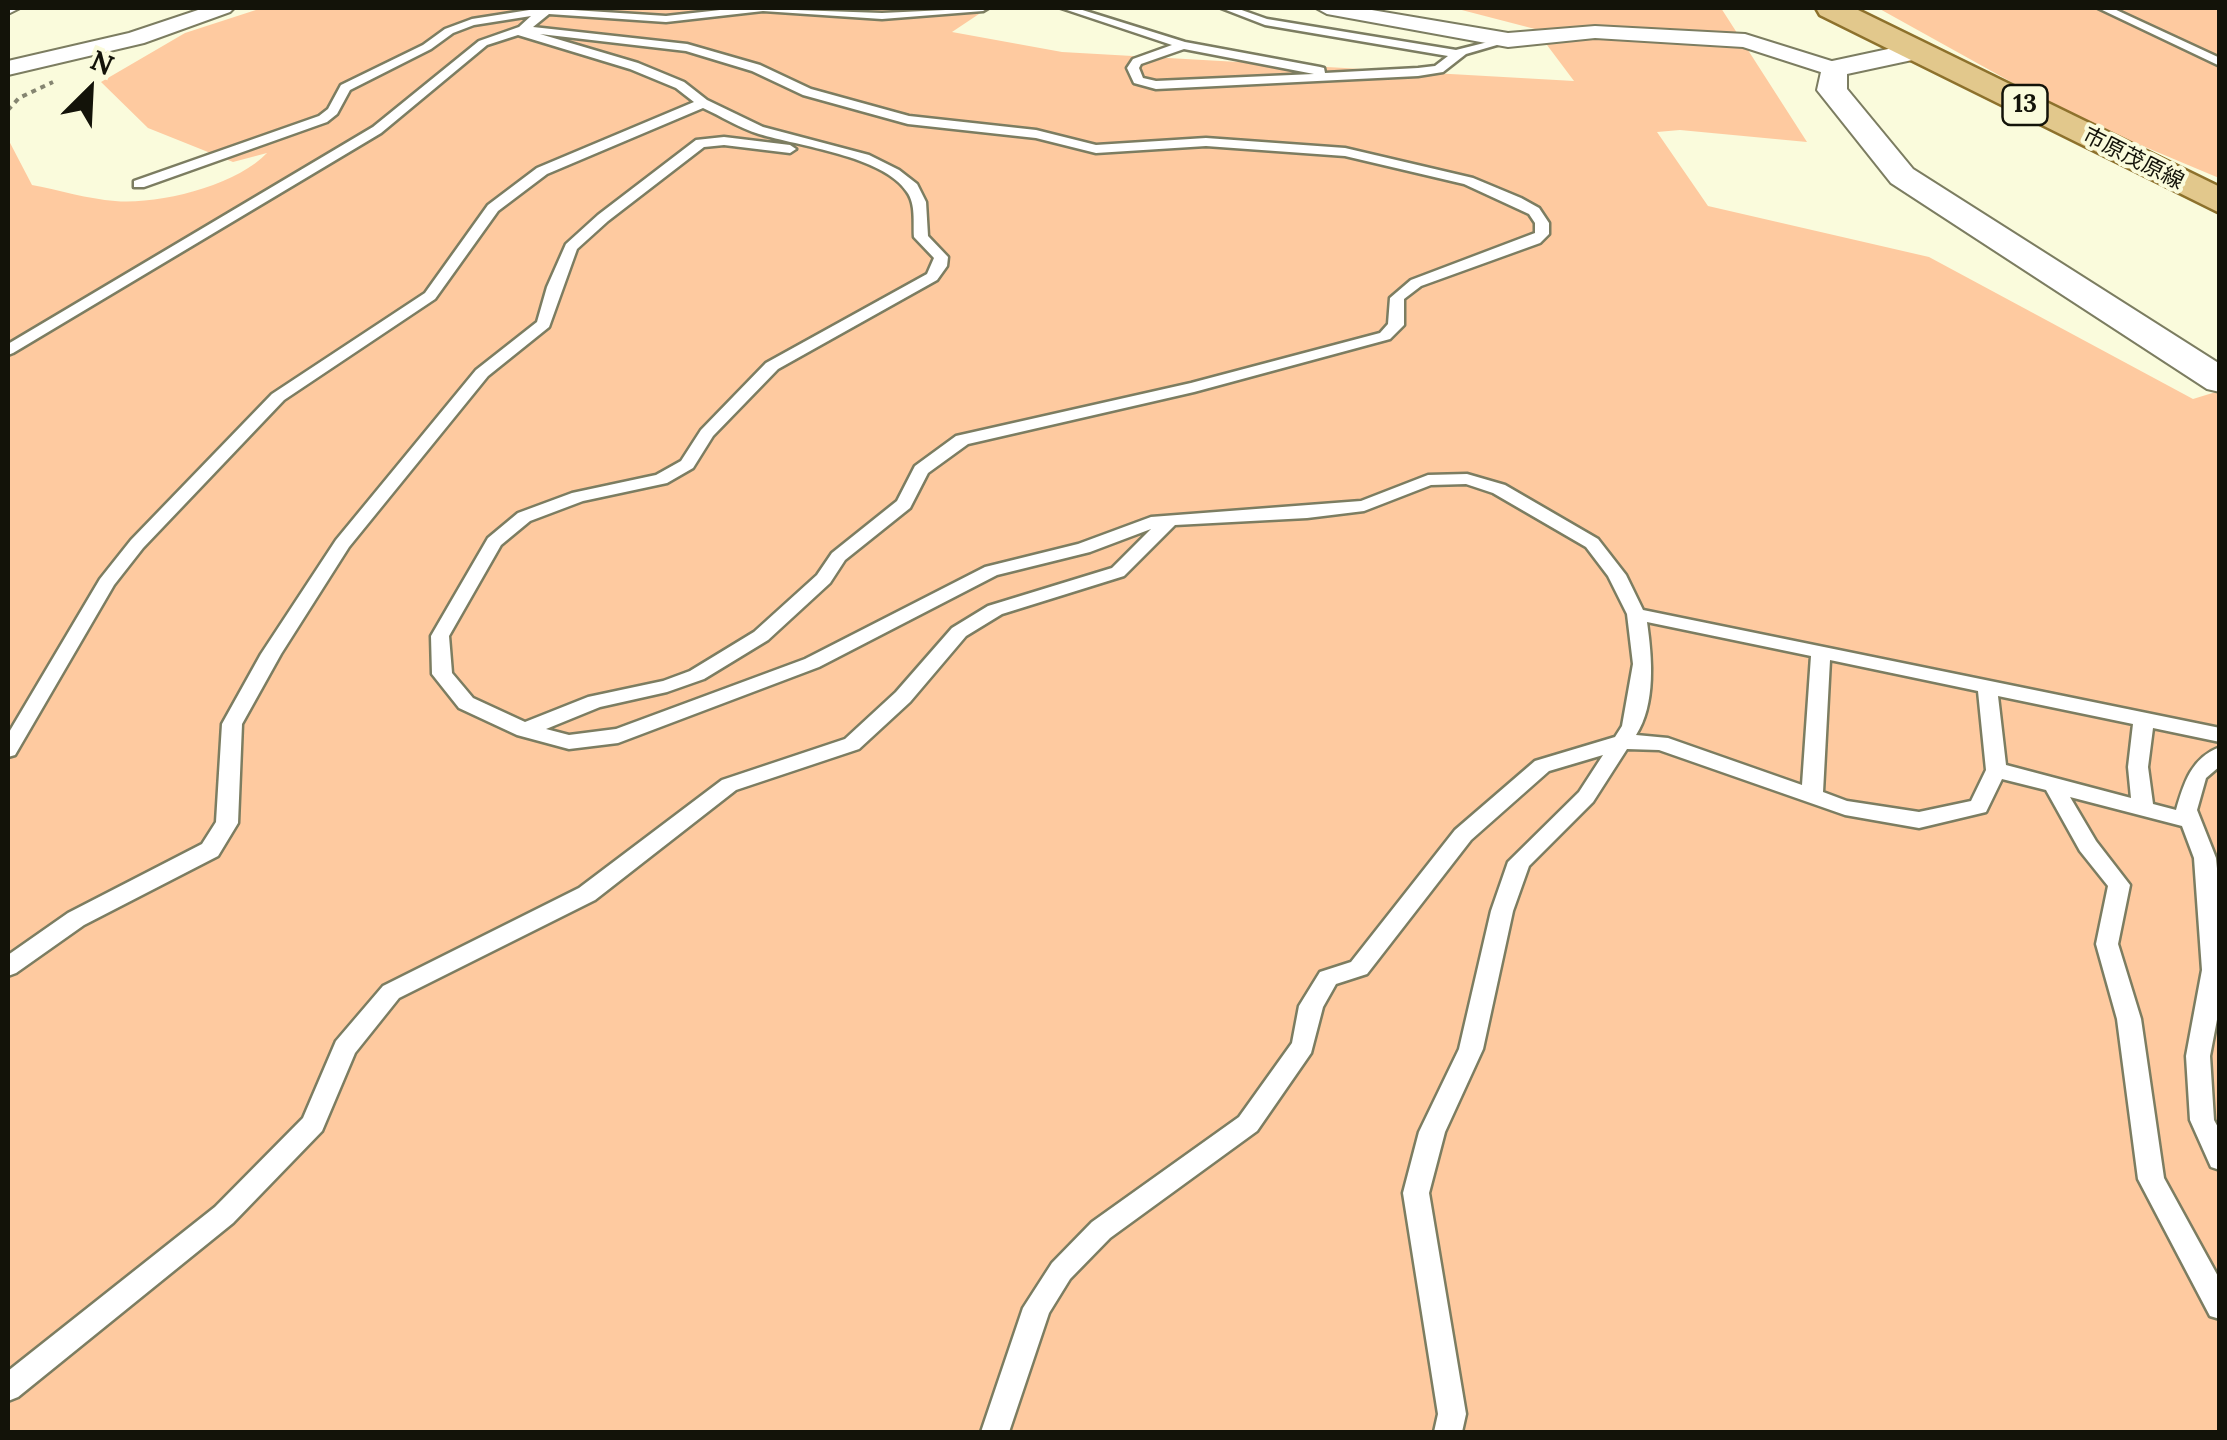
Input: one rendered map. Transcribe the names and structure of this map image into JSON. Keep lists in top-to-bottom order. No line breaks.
{"streets":{"main road":["13","市原茂原線"]},"north":"top right"}
